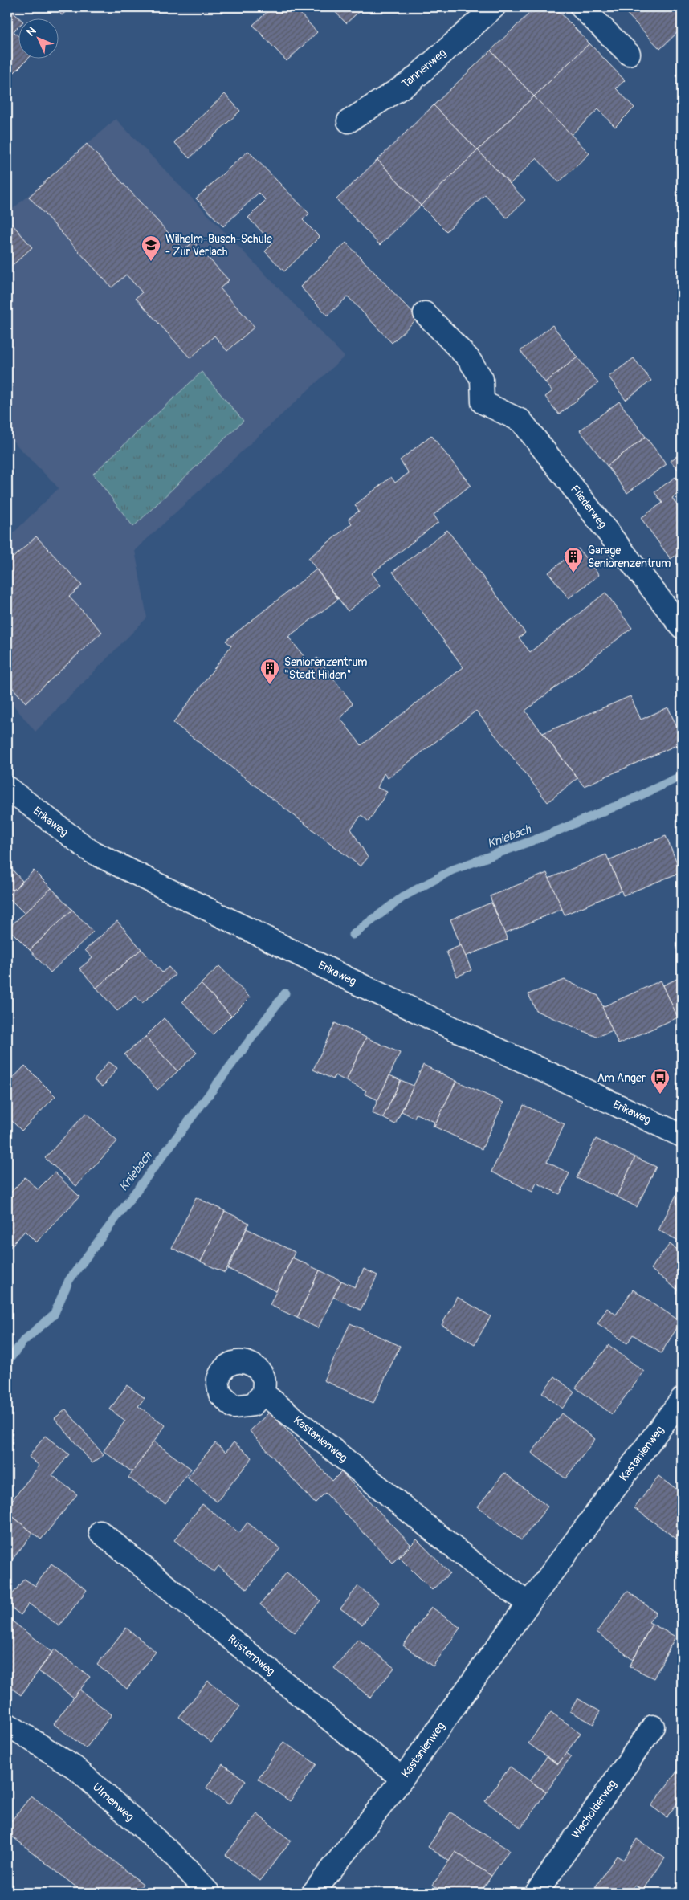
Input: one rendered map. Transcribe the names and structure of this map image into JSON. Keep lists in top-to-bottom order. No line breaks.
{"streets":{"street":["Tannenweg","Fliederweg","Erikaweg","Kastanienweg","Rüsternweg","Ulmenweg","Wacholderweg"]},"crossings":[["Kastanienweg","Rüsternweg"]],"water":["Kniebach"],"places":{"school or university":["Wilhelm-Busch-Schule - Zur Verlach"],"building":["Garage Seniorenzentrum","Seniorenzentrum \"Stadt Hilden\""],"bus stop":["Am Anger"]},"north":"top left"}
